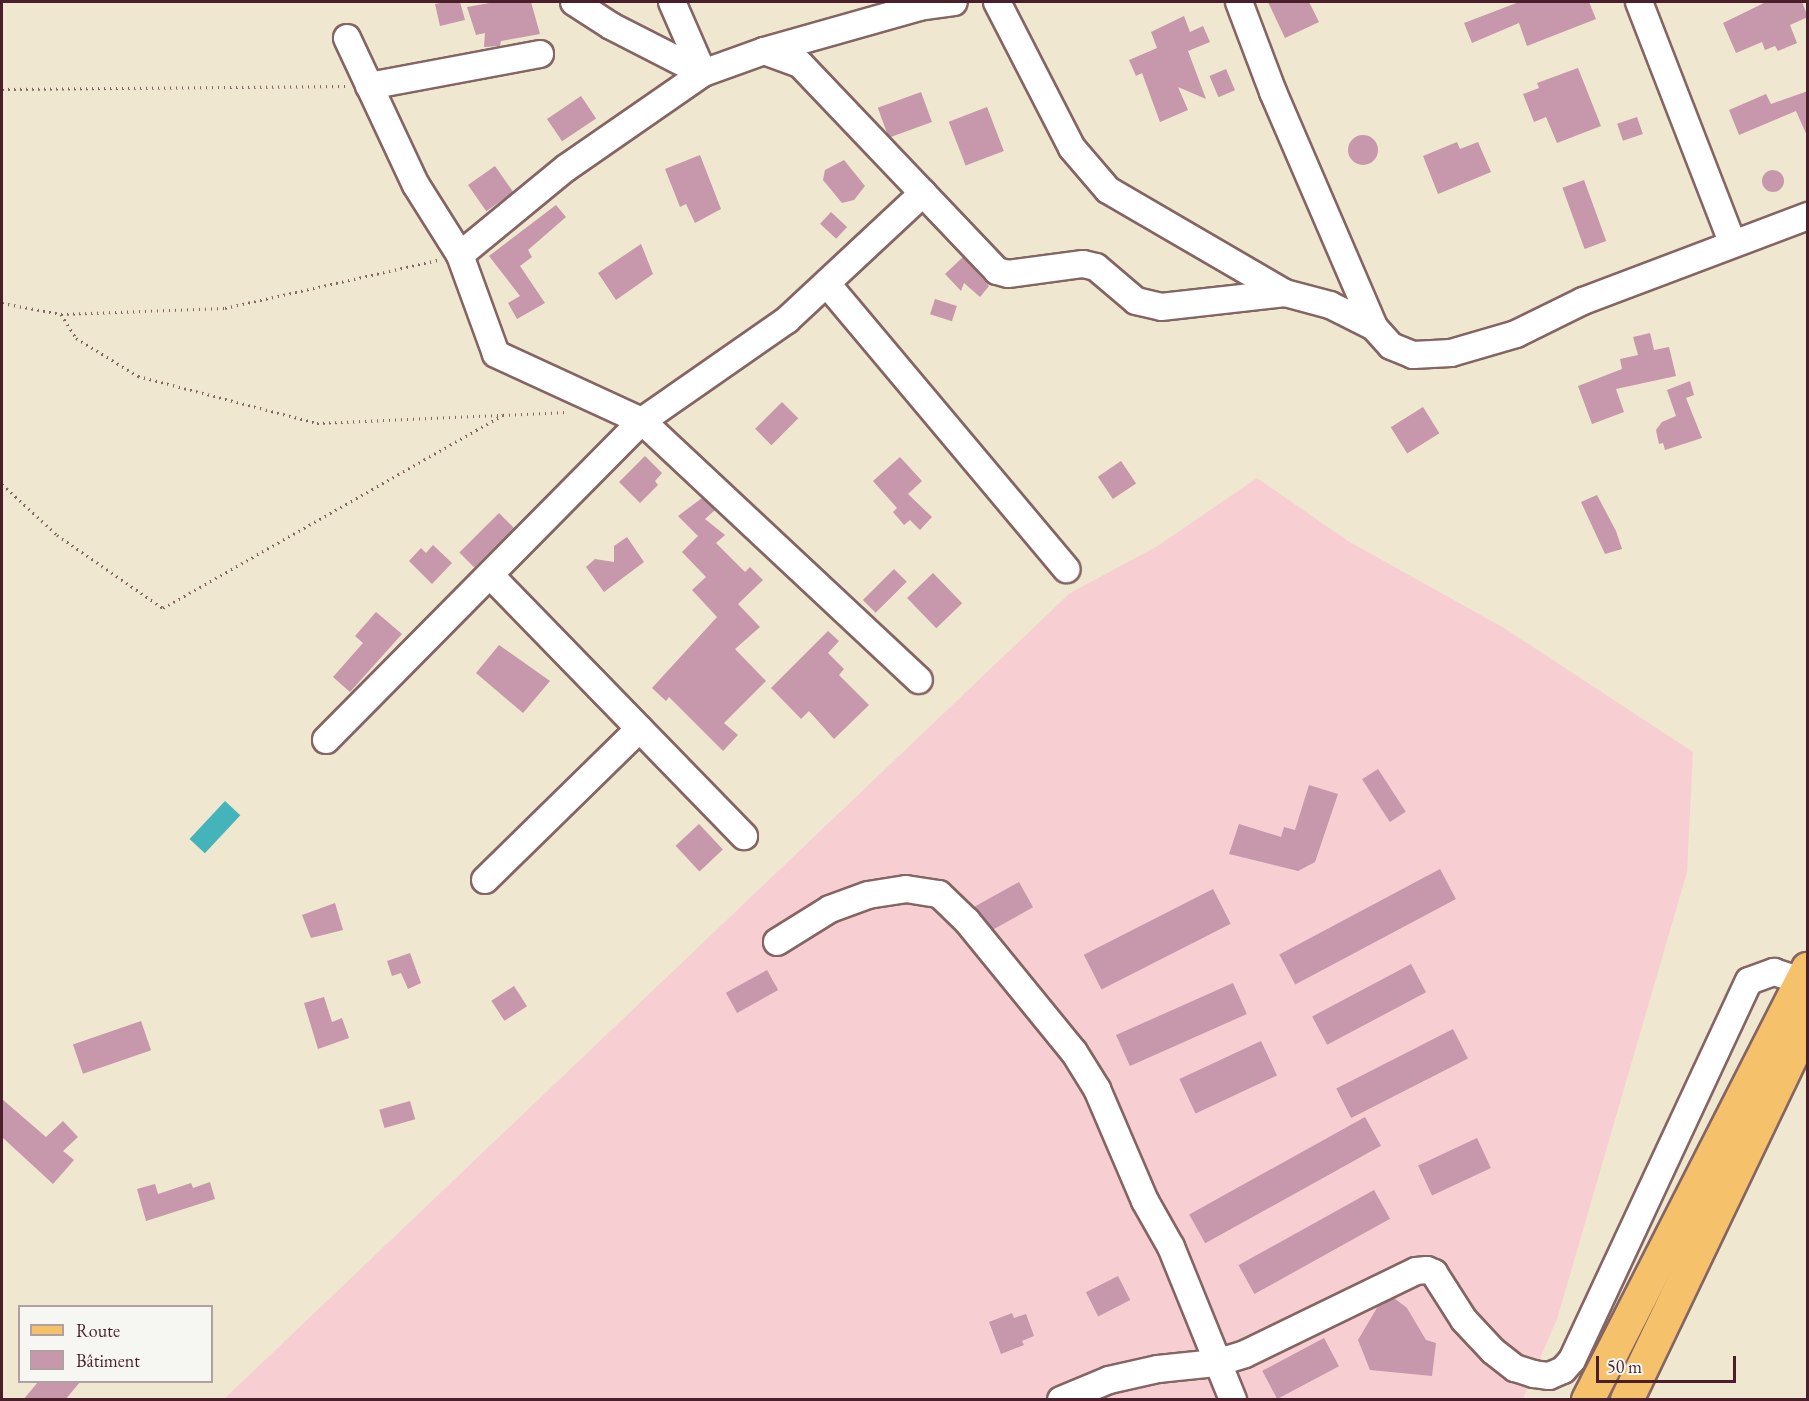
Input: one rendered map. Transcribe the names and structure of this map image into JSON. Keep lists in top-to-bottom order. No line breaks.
{"legend":["Route","Bâtiment"],"scale_bar":"50 m"}
